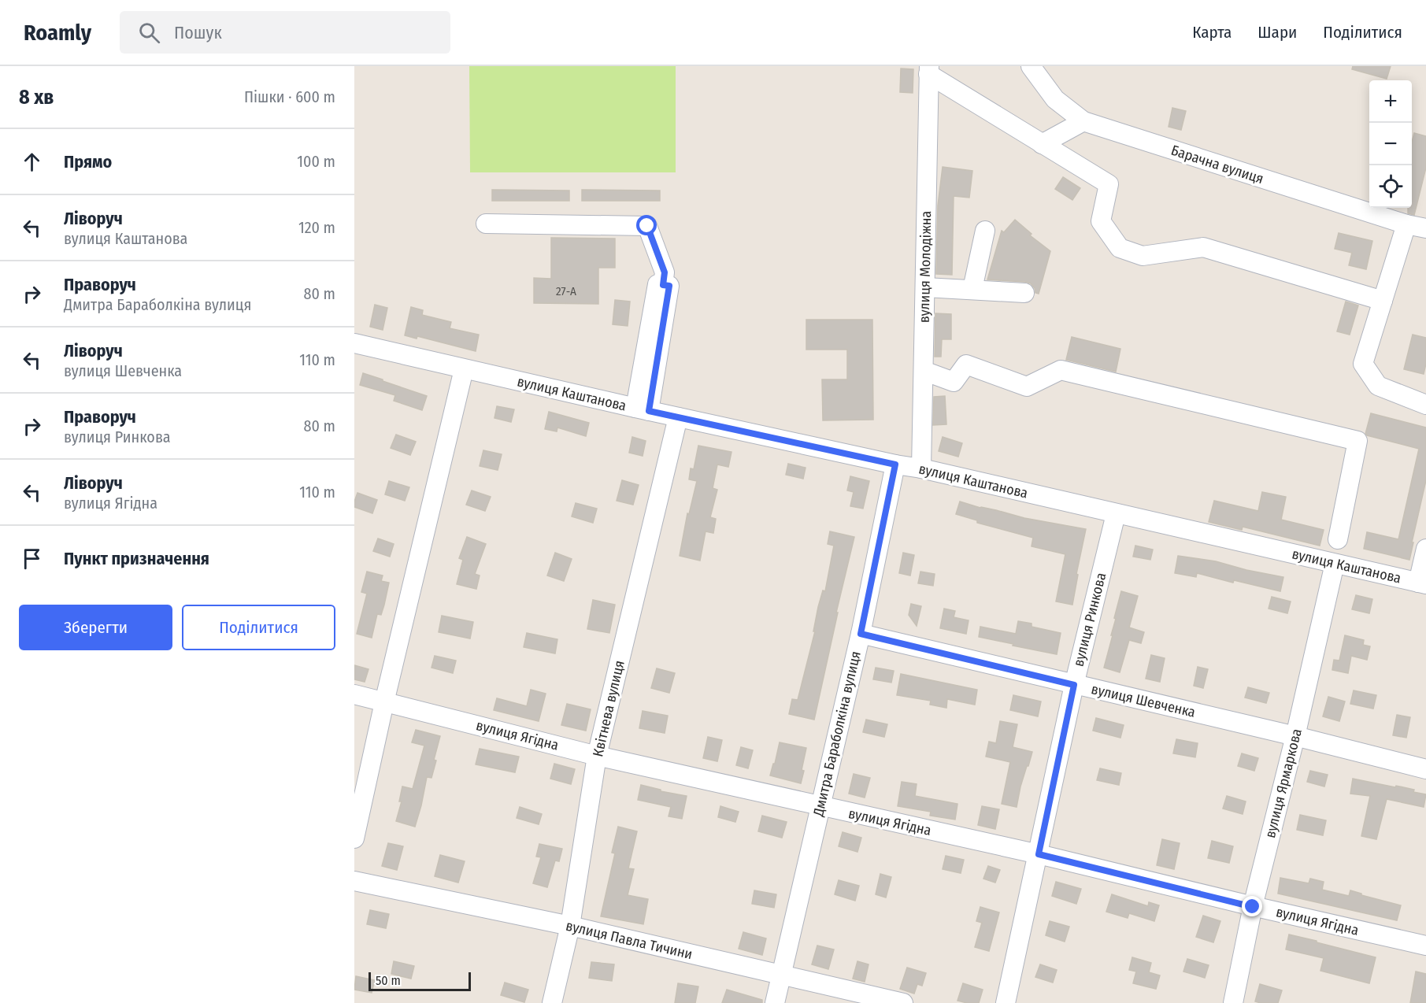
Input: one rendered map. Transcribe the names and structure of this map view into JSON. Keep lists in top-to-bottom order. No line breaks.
{"streets":{"street":["Барачна вулиця","вулиця Молодіжна","вулиця Каштанова","вулиця Ринкова","вулиця Шевченка","Квітнева вулиця","Дмитра Бараболкіна вулиця","вулиця Ягідна","вулиця Ярмаркова","вулиця Павла Тичини"]},"crossings":[["вулиця Молодіжна","вулиця Каштанова"],["вулиця Каштанова","вулиця Ринкова"],["вулиця Каштанова","Квітнева вулиця"],["вулиця Каштанова","Дмитра Бараболкіна вулиця"],["вулиця Каштанова","вулиця Ярмаркова"],["вулиця Ринкова","вулиця Шевченка"],["вулиця Ринкова","вулиця Ягідна"],["вулиця Шевченка","Дмитра Бараболкіна вулиця"],["вулиця Шевченка","вулиця Ярмаркова"],["Квітнева вулиця","вулиця Ягідна"],["Квітнева вулиця","вулиця Павла Тичини"],["Дмитра Бараболкіна вулиця","вулиця Ягідна"],["Дмитра Бараболкіна вулиця","вулиця Павла Тичини"],["вулиця Ягідна","вулиця Ярмаркова"]],"house_numbers":["27-А"],"scale_bar":"50 m","page":{"header":"Roamly","search":"Пошук","nav":["Карта","Шари","Поділитися"],"heading":["8 хв","Пішки · 600 m"],"map_buttons":["+","−"],"list":[["Прямо","100 m"],["Ліворуч","вулиця Каштанова","120 m"],["Праворуч","Дмитра Бараболкіна вулиця","80 m"],["Ліворуч","вулиця Шевченка","110 m"],["Праворуч","вулиця Ринкова","80 m"],["Ліворуч","вулиця Ягідна","110 m"],"Пункт призначення"],"buttons":["Зберегти","Поділитися"],"scale":"50 m"}}
